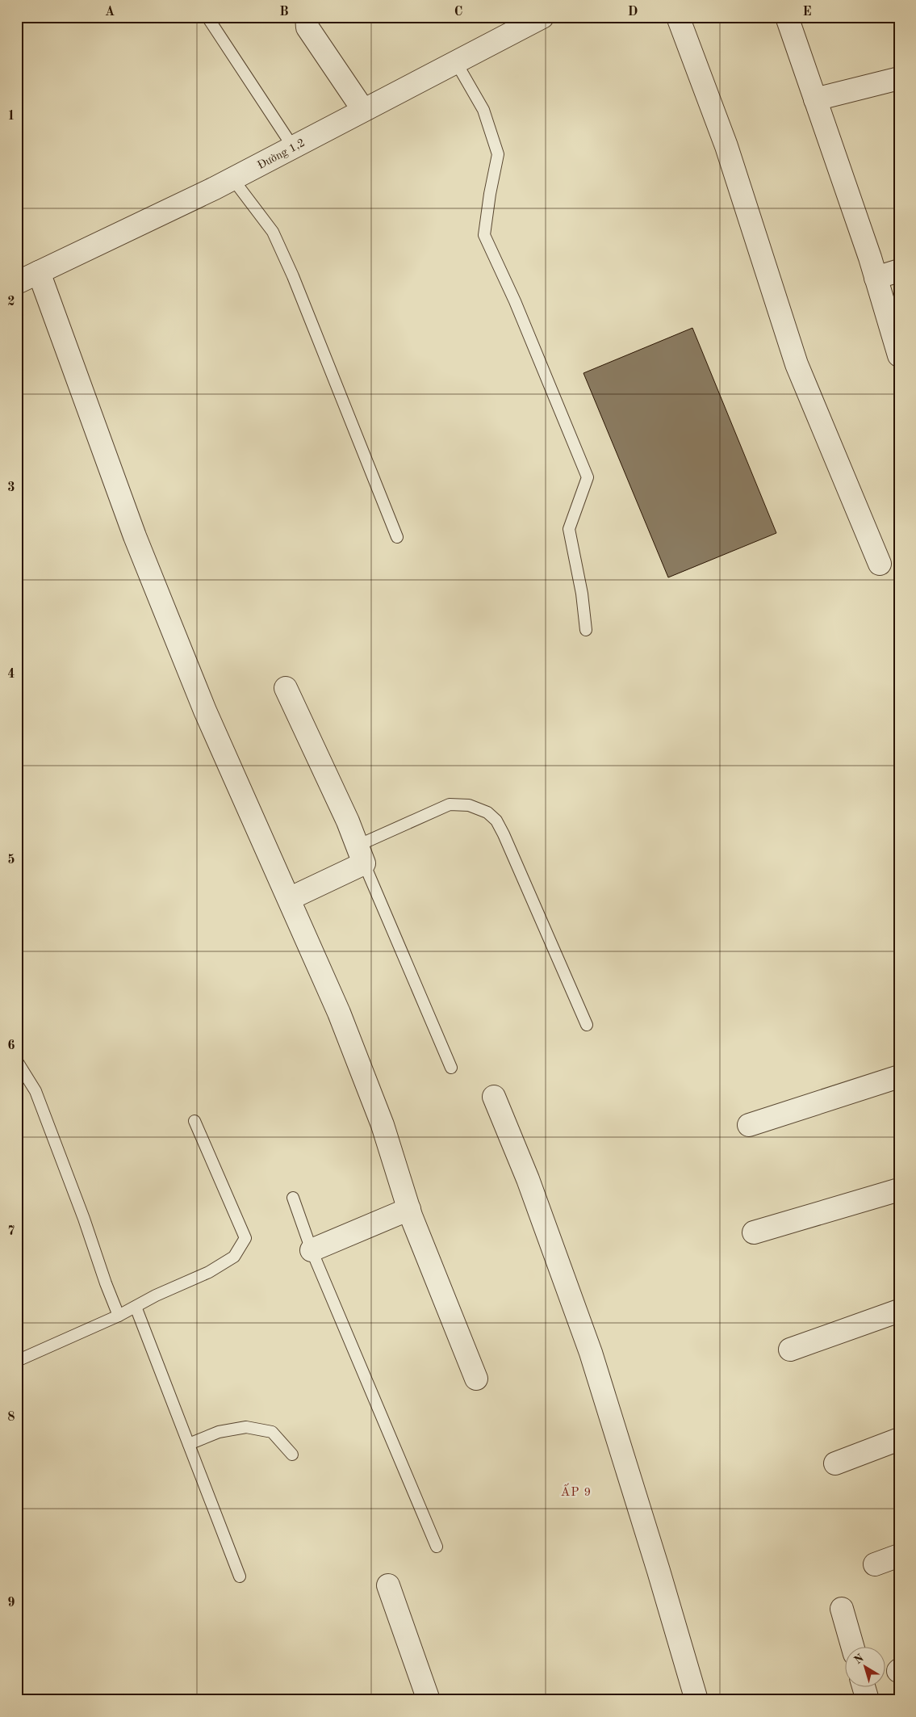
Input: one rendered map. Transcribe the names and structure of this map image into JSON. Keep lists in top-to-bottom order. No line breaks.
{"streets":{"street":["Đường 1,2"]},"districts":["ẤP 9"],"north":"top left","grid":{"columns":["A","B","C","D","E"],"rows":["1","2","3","4","5","6","7","8","9"]}}
